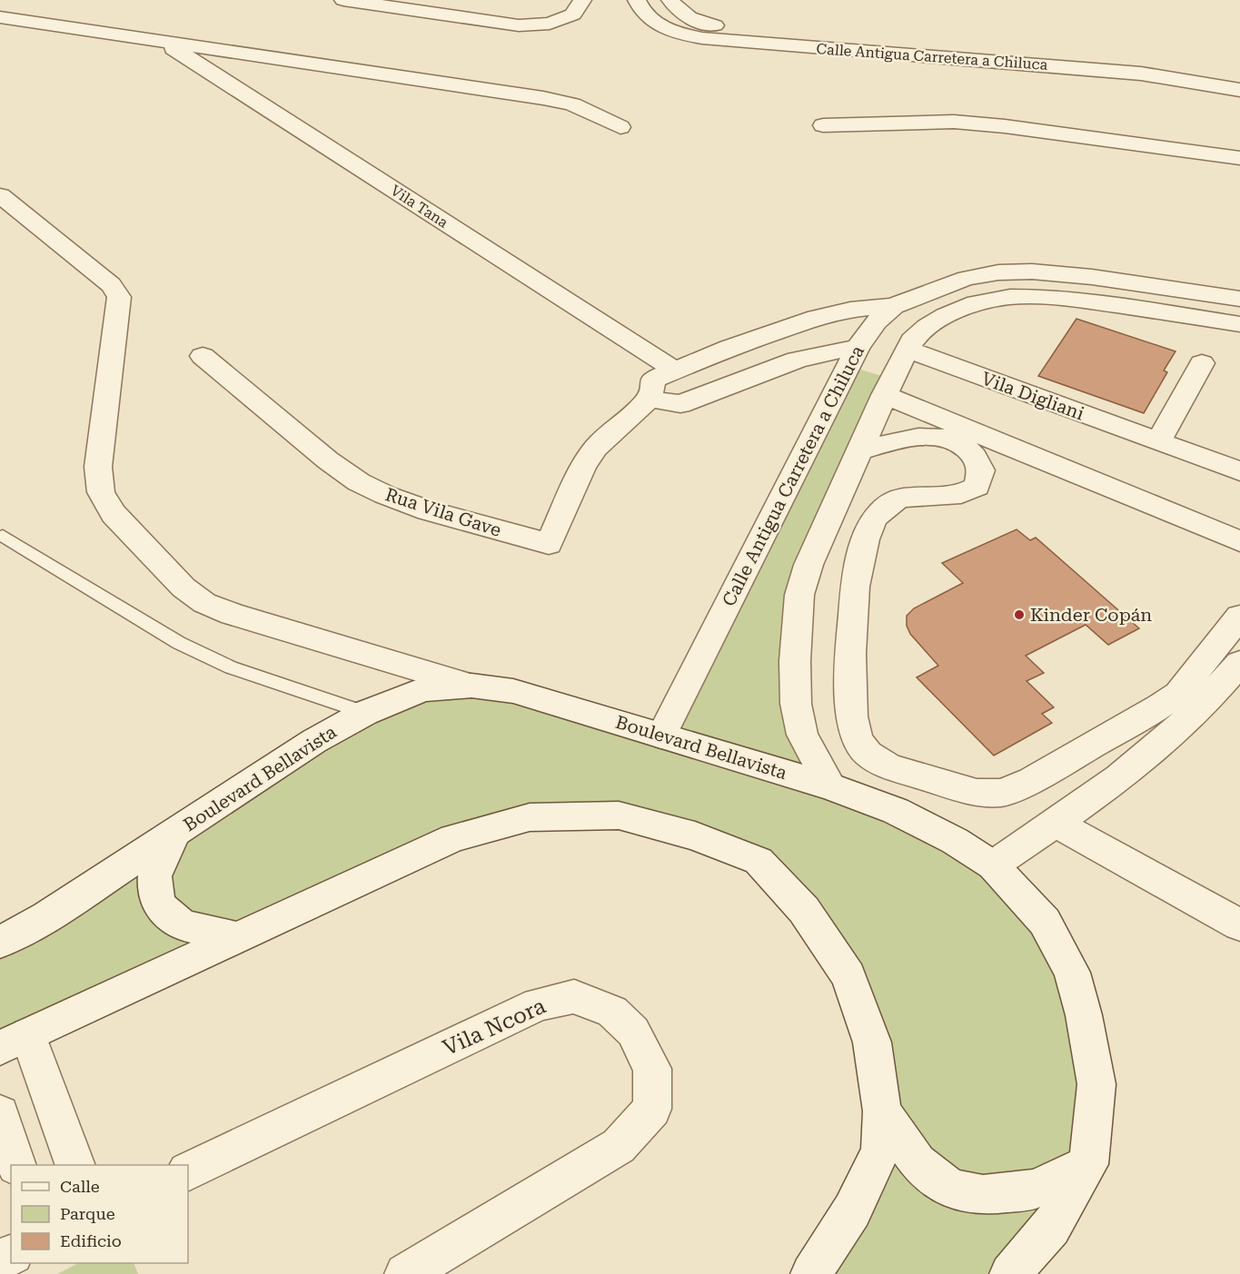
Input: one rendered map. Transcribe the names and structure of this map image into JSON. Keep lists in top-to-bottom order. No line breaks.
{"streets":{"street":["Calle Antigua Carretera a Chiluca","Vila Tana","Vila Digliani","Rua Vila Gave","Boulevard Bellavista","Vila Ncora"]},"crossings":[["Calle Antigua Carretera a Chiluca","Rua Vila Gave"],["Calle Antigua Carretera a Chiluca","Boulevard Bellavista"],["Vila Tana","Rua Vila Gave"]],"places":["Kinder Copán"],"legend":["Calle","Parque","Edificio"]}
